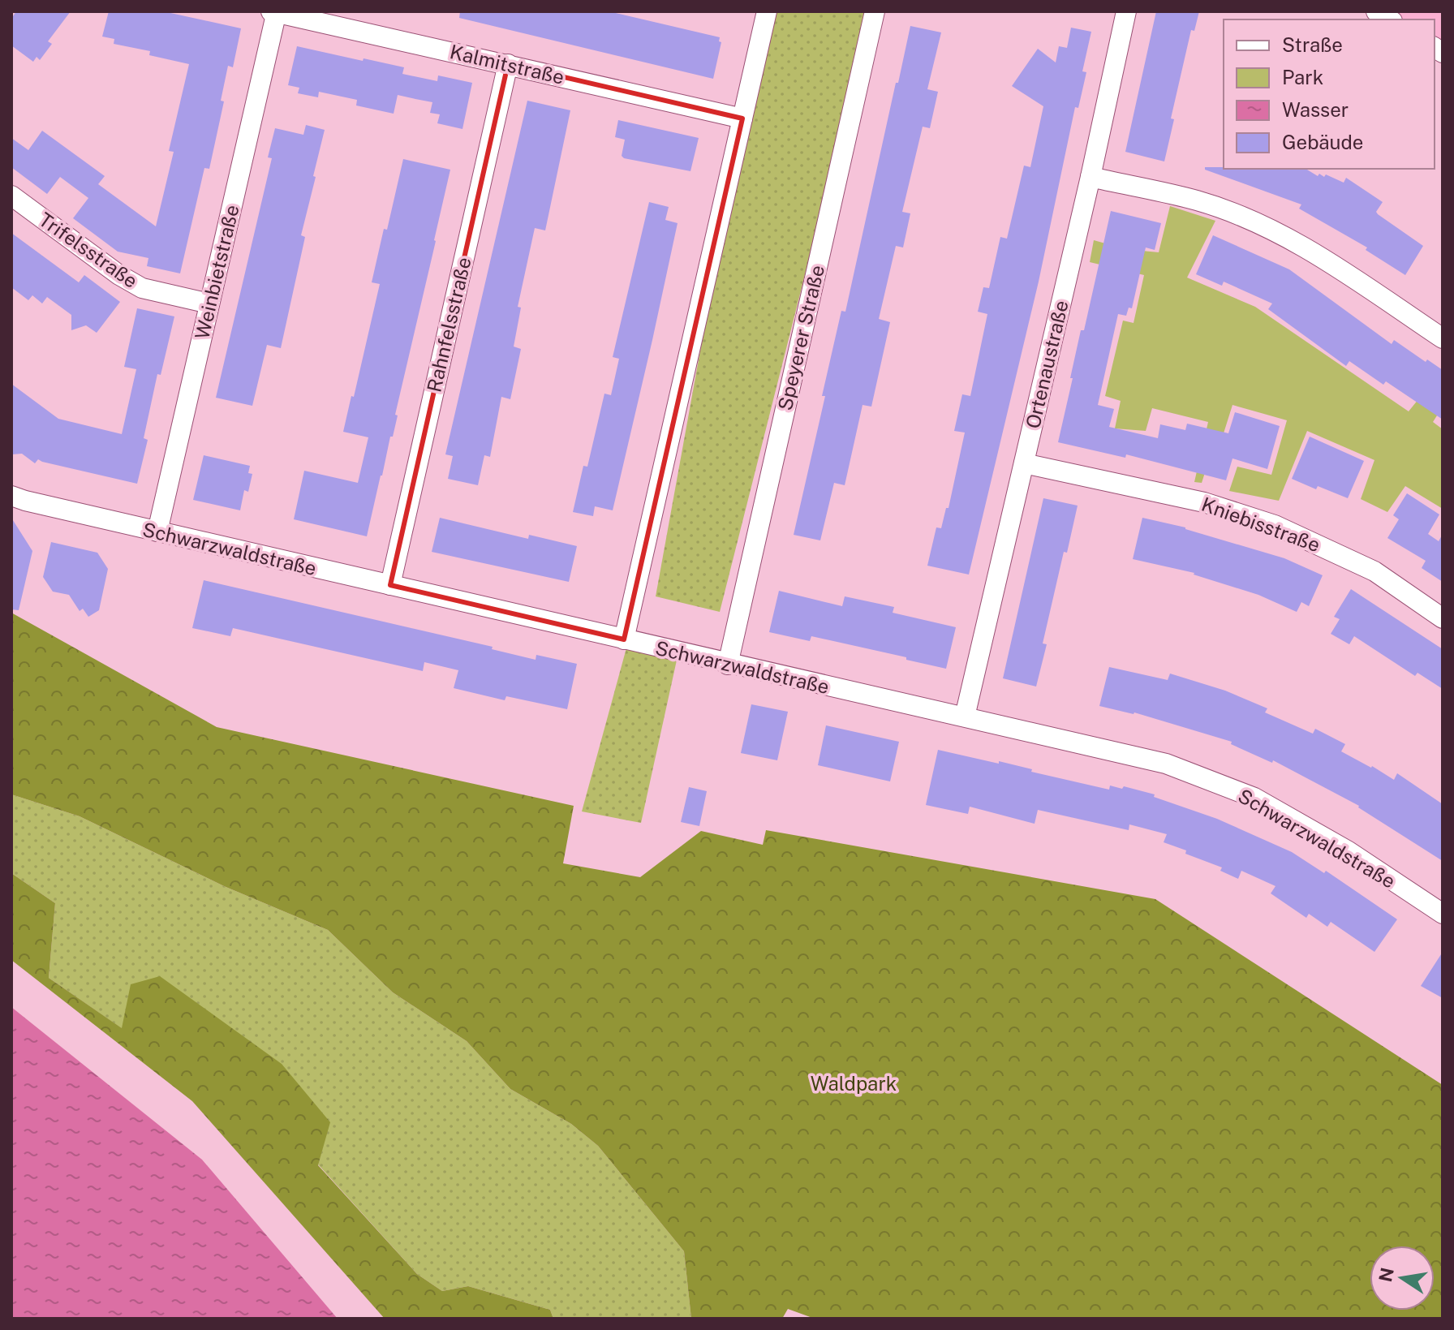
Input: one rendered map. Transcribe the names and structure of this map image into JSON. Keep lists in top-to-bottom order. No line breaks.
{"streets":{"street":["Kalmitstraße","Trifelsstraße","Weinbietstraße","Rahnfelsstraße","Speyerer Straße","Ortenaustraße","Kniebisstraße","Schwarzwaldstraße"]},"crossings":[["Kalmitstraße","Weinbietstraße"],["Kalmitstraße","Rahnfelsstraße"],["Trifelsstraße","Weinbietstraße"],["Weinbietstraße","Schwarzwaldstraße"],["Rahnfelsstraße","Schwarzwaldstraße"],["Speyerer Straße","Schwarzwaldstraße"],["Ortenaustraße","Kniebisstraße"],["Ortenaustraße","Schwarzwaldstraße"]],"parks":["Waldpark"],"legend":["Straße","Park","Wasser","Gebäude"],"north":"left"}
